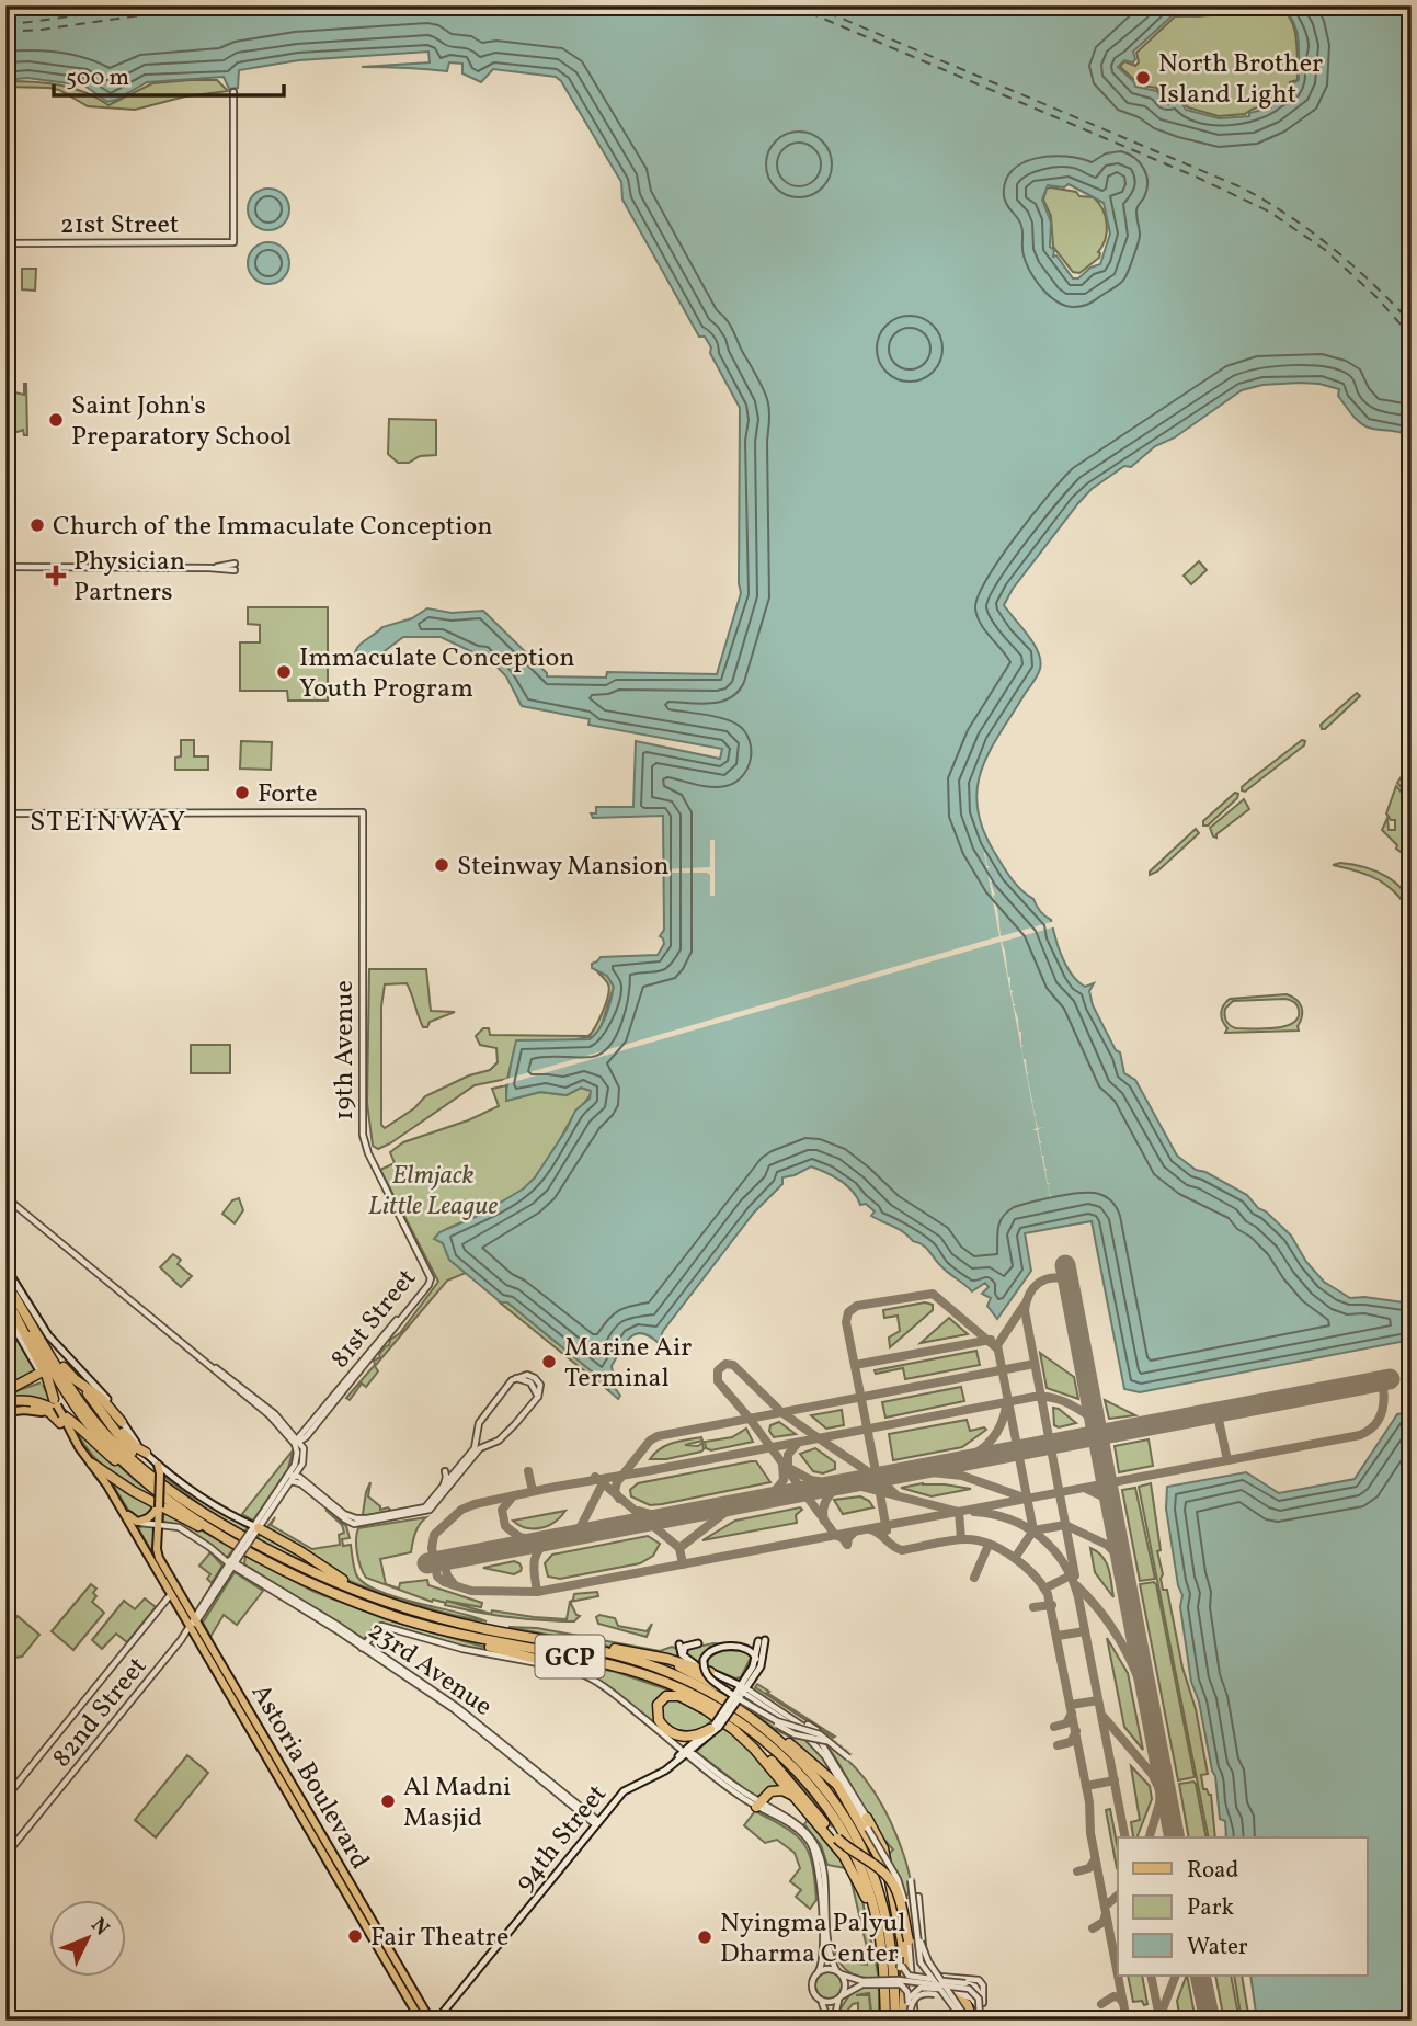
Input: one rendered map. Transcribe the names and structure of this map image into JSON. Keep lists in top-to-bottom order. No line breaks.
{"streets":{"highway":["GCP"],"main road":["Astoria Boulevard","94th Street"],"street":["21st Street","19th Avenue","81st Street","23rd Avenue","82nd Street"]},"crossings":[["19th Avenue","81st Street"],["GCP","23rd Avenue"],["GCP","82nd Street"],["23rd Avenue","82nd Street"],["23rd Avenue","94th Street"],["82nd Street","Astoria Boulevard"],["Astoria Boulevard","94th Street"]],"districts":["STEINWAY"],"parks":["Elmjack Little League"],"places":{"other":["North Brother Island Light","Saint John's Preparatory School","Church of the Immaculate Conception","Immaculate Conception Youth Program","Forte","Steinway Mansion","Marine Air Terminal","Al Madni Masjid","Fair Theatre","Nyingma Palyul Dharma Center"],"health":["Physician Partners"]},"legend":["Road","Park","Water"],"scale_bar":"500 m","north":"top right"}
